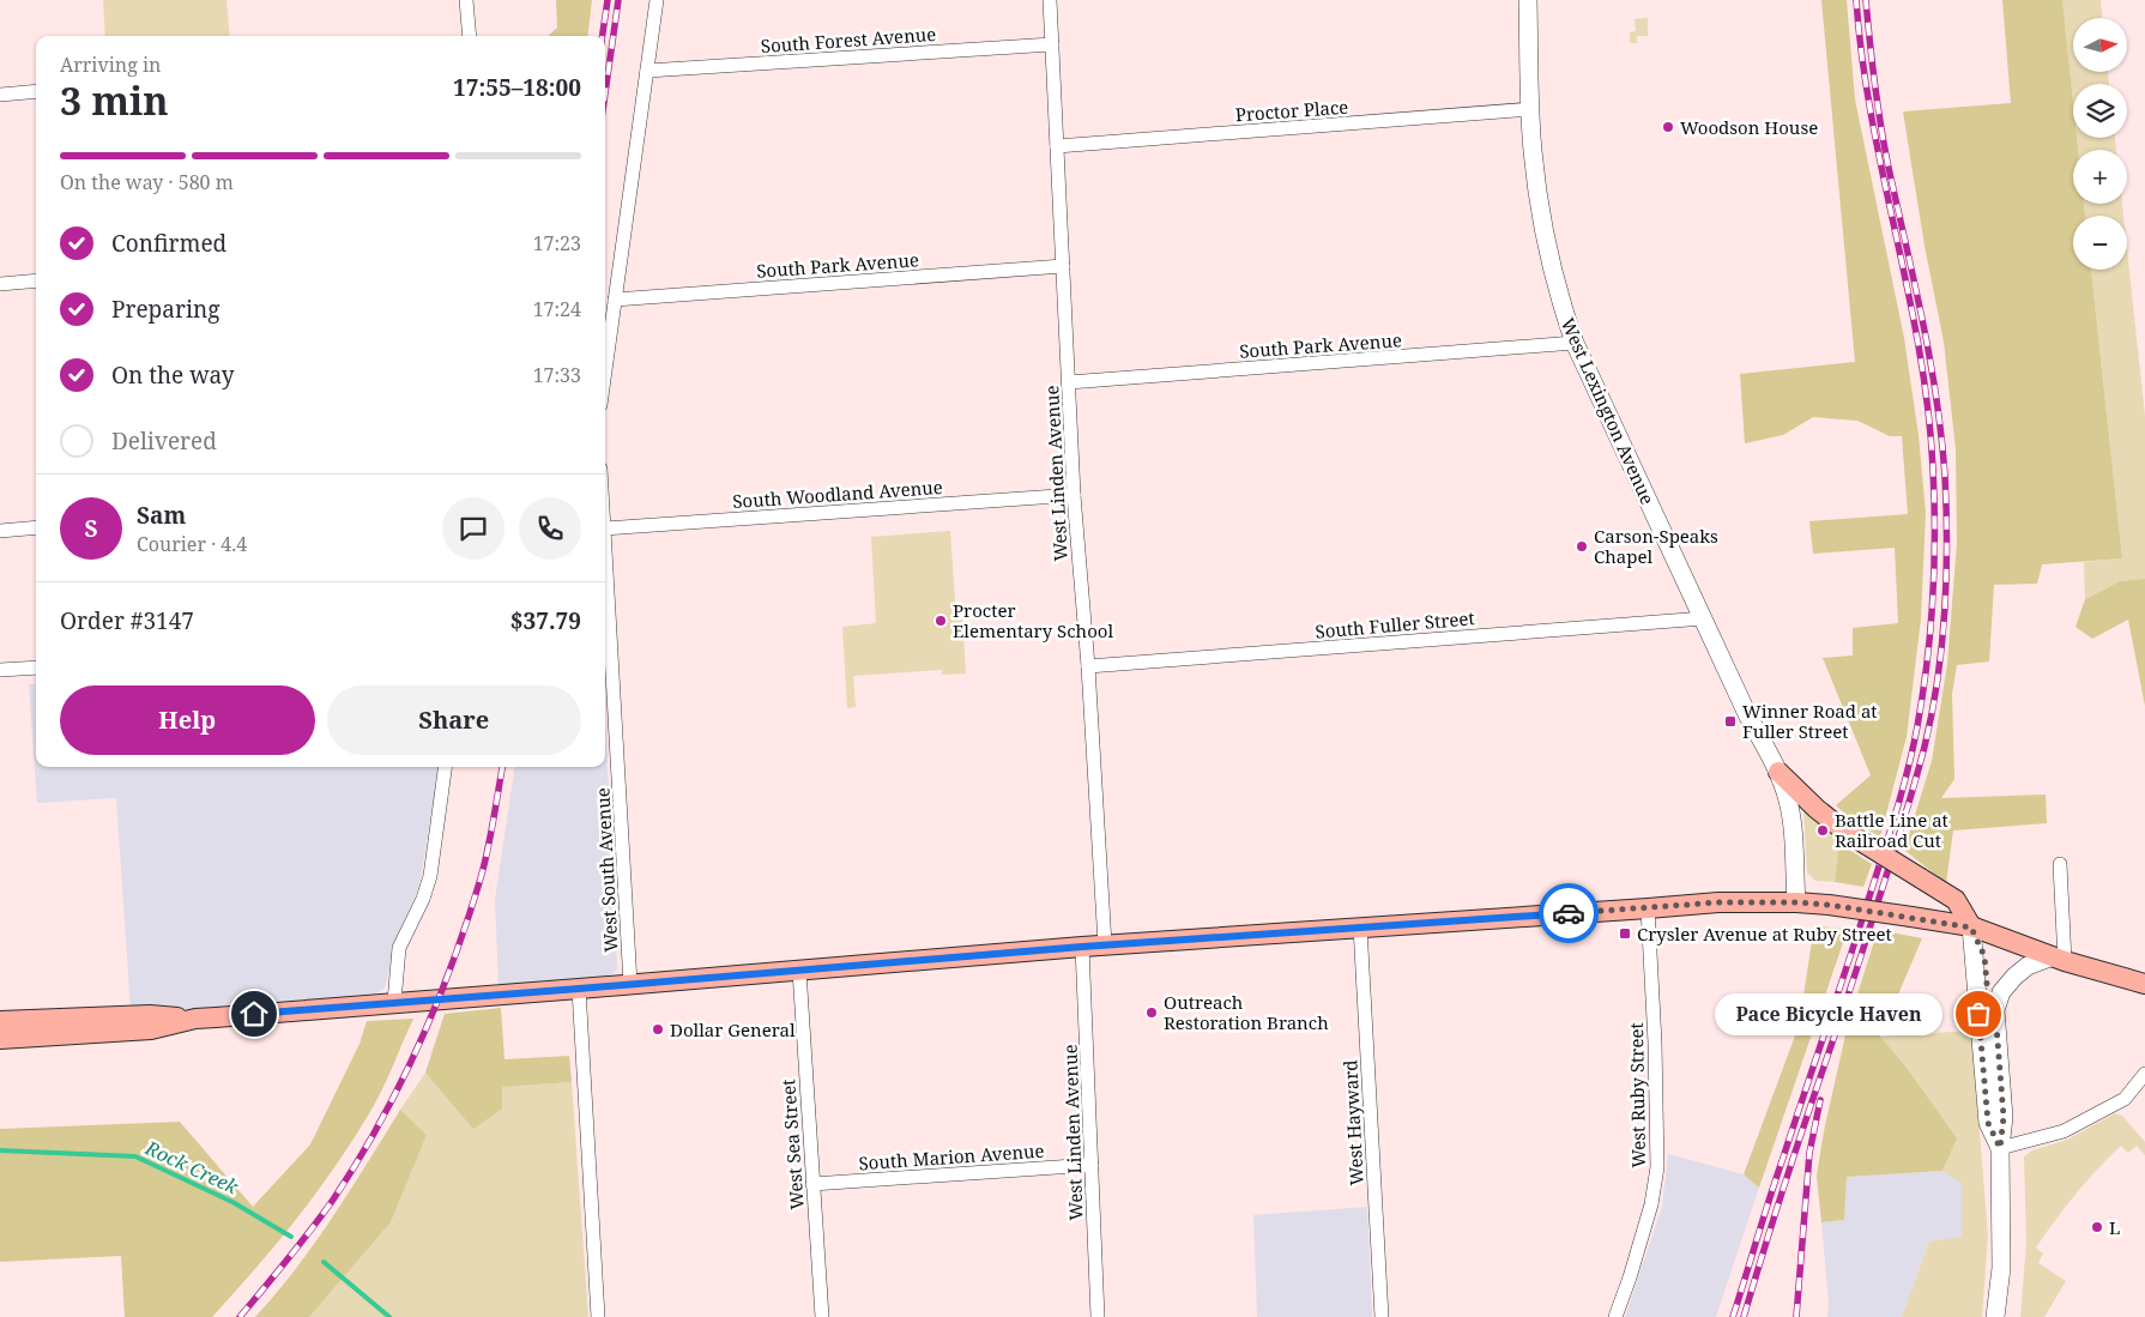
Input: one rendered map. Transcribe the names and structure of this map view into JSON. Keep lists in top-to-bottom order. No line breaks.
{"streets":{"street":["South Forest Avenue","Proctor Place","South Park Avenue","West Lexington Avenue","West Linden Avenue","South Woodland Avenue","South Fuller Street","West South Avenue","West Ruby Street","West Hayward","West Sea Street","South Marion Avenue"]},"crossings":[["South Forest Avenue","West Linden Avenue"],["Proctor Place","West Lexington Avenue"],["Proctor Place","West Linden Avenue"],["South Park Avenue","West Lexington Avenue"],["South Park Avenue","West Linden Avenue"],["West Lexington Avenue","South Fuller Street"],["West Linden Avenue","South Woodland Avenue"],["West Linden Avenue","South Fuller Street"],["West Linden Avenue","South Marion Avenue"],["West Sea Street","South Marion Avenue"]],"water":["Rock Creek"],"places":{"other":["Woodson House","Carson-Speaks Chapel","Procter Elementary School","Battle Line at Railroad Cut","Outreach Restoration Branch","Pace Bicycle Haven","Dollar General","L"],"transit":["Winner Road at Fuller Street","Crysler Avenue at Ruby Street"]},"north":"right","page":{"map_buttons":["+","−"],"heading":["3 min","Arriving in","17:55–18:00"],"panel":["Sam","Courier · 4.4","Order #3147","$37.79"],"bar":"On the way · 580 m","list":[["Confirmed","17:23"],["Preparing","17:24"],["On the way","17:33"],"Delivered"],"round":"S","buttons":["Help","Share"],"bubble":"Pace Bicycle Haven"}}
